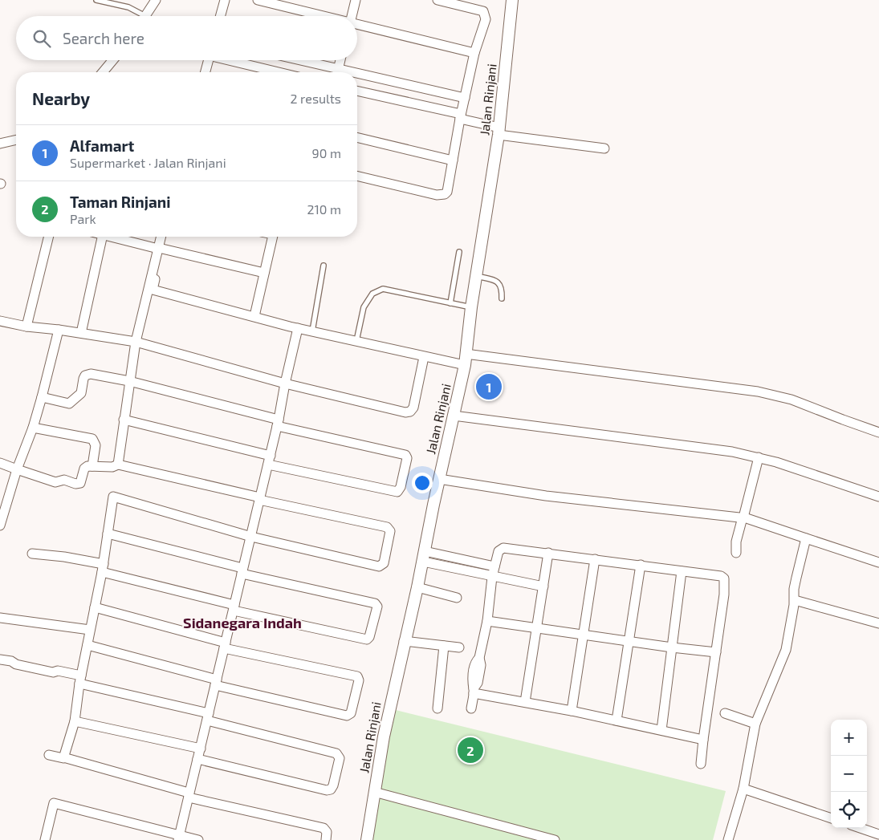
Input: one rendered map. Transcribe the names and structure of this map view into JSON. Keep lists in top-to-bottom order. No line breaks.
{"streets":{"street":["Jalan Rinjani"]},"districts":["Sidanegara Indah"],"page":{"search":"Search here","heading":["Nearby","2 results"],"list":[{"mark":"1","name":"Alfamart","note":"Supermarket · Jalan Rinjani","value":"90 m"},{"mark":"2","name":"Taman Rinjani","note":"Park","value":"210 m"}],"pins":["1","2"],"map_buttons":["+","−"]}}
